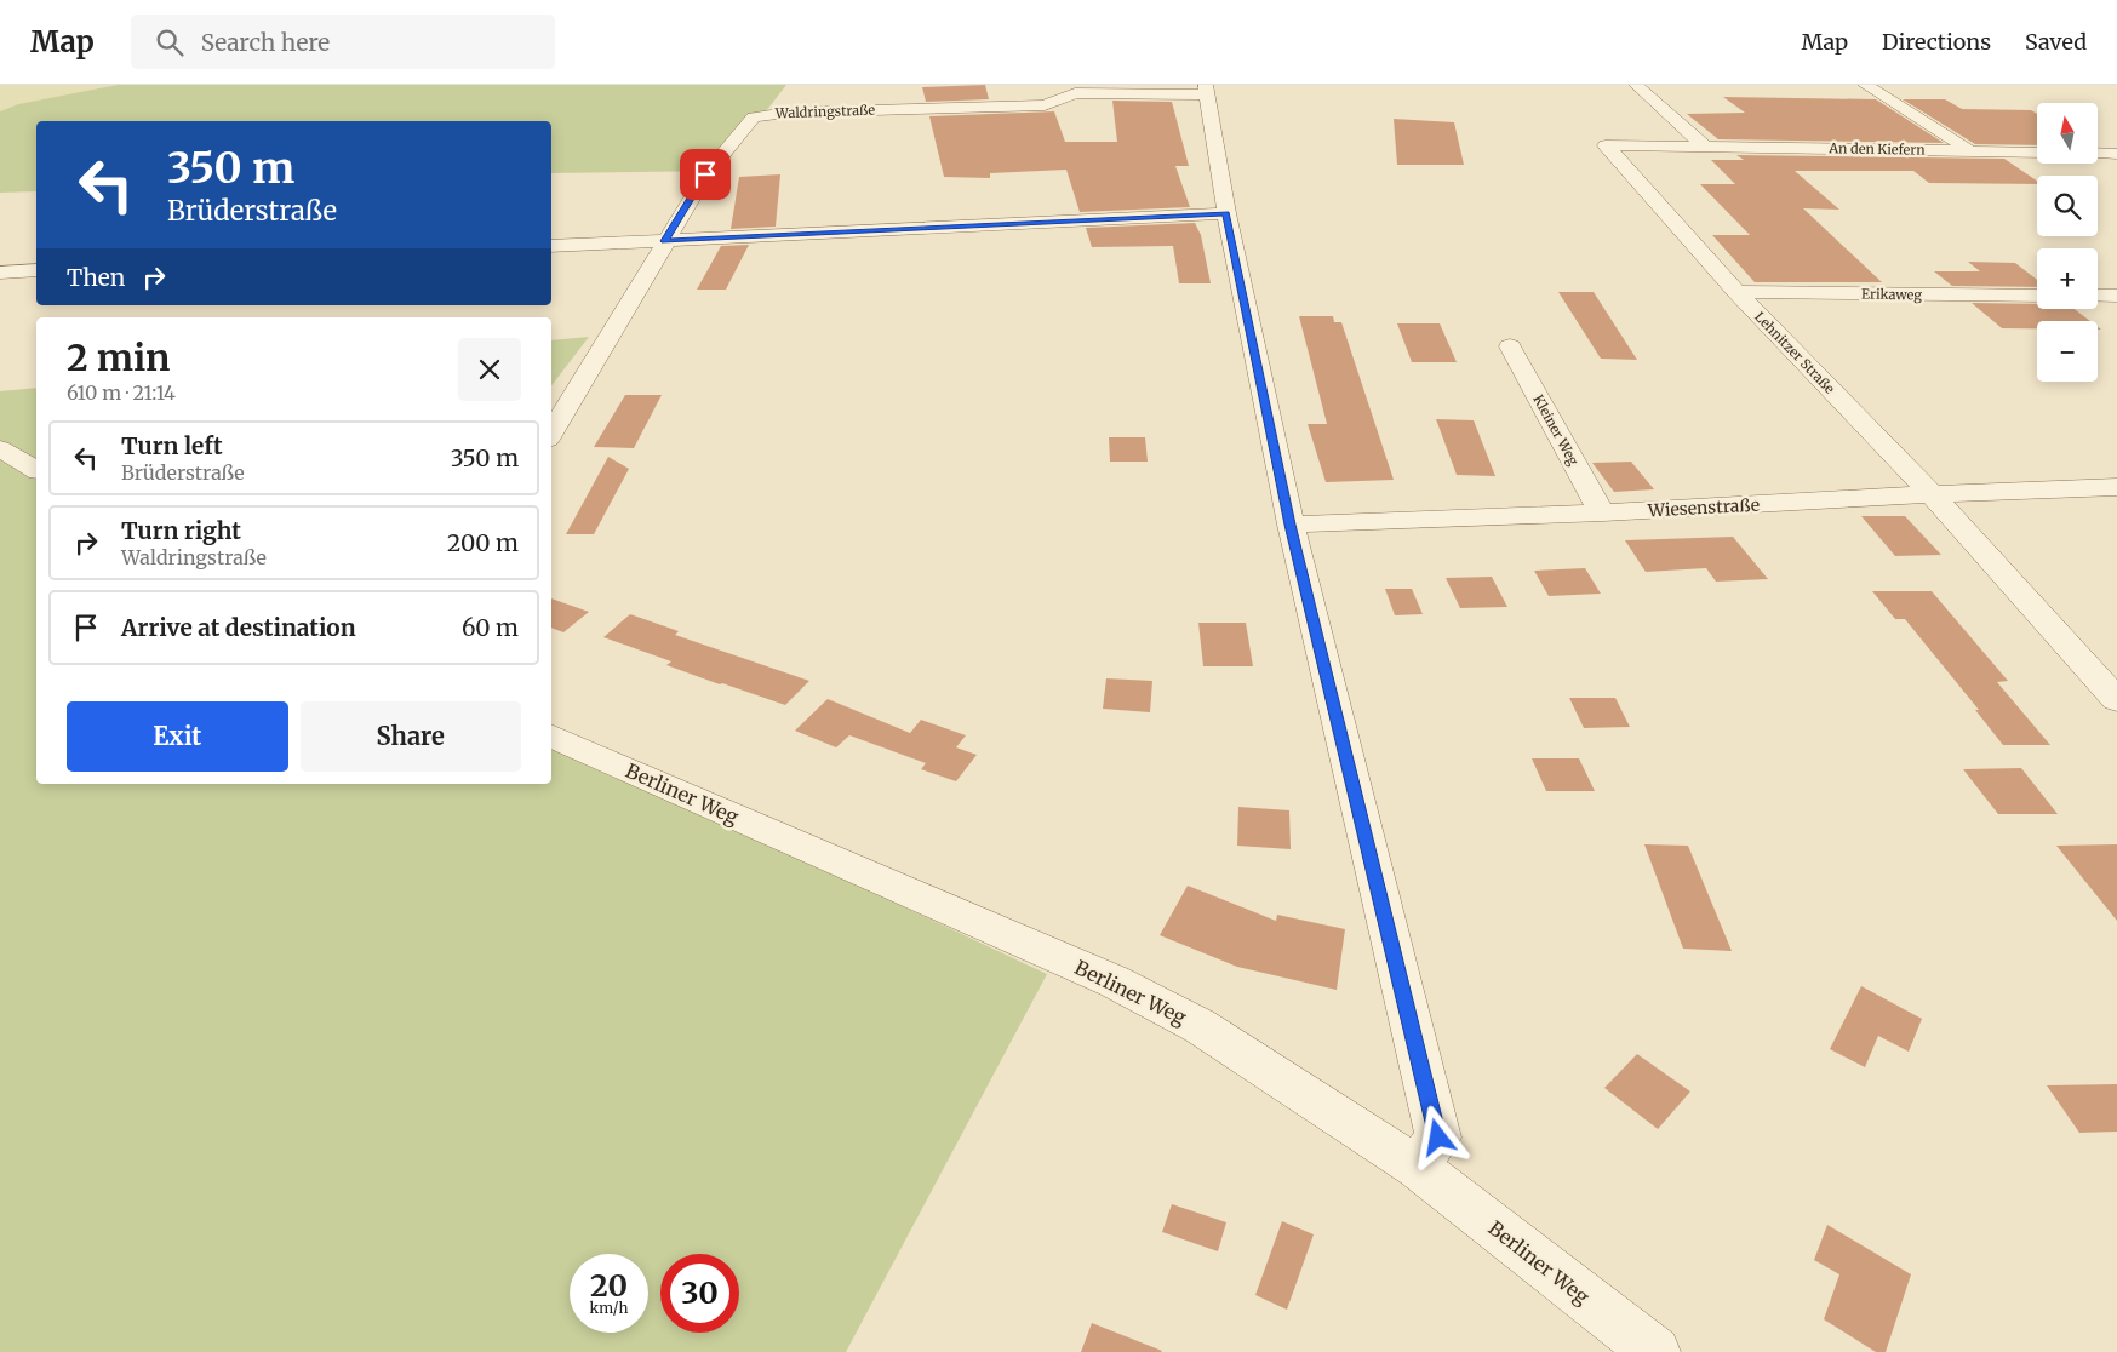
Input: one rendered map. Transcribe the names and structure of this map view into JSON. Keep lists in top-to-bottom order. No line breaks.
{"streets":{"street":["Waldringstraße","An den Kiefern","Erikaweg","Lehnitzer Straße","Kleiner Weg","Wiesenstraße","Berliner Weg"]},"crossings":[["An den Kiefern","Lehnitzer Straße"],["Erikaweg","Lehnitzer Straße"],["Lehnitzer Straße","Wiesenstraße"],["Kleiner Weg","Wiesenstraße"]],"north":"top","page":{"header":"Map","search":"Search here","nav":["Map","Directions","Saved"],"map_buttons":["+","−"],"turn":["350 m","Brüderstraße"],"then":"Then","heading":["2 min","610 m · 21:14"],"list":[{"name":"Turn left","note":"Brüderstraße","value":"350 m"},{"name":"Turn right","note":"Waldringstraße","value":"200 m"},{"name":"Arrive at destination","value":"60 m"}],"buttons":["Exit","Share"],"speed":"20 km/h","limit":"30"}}
